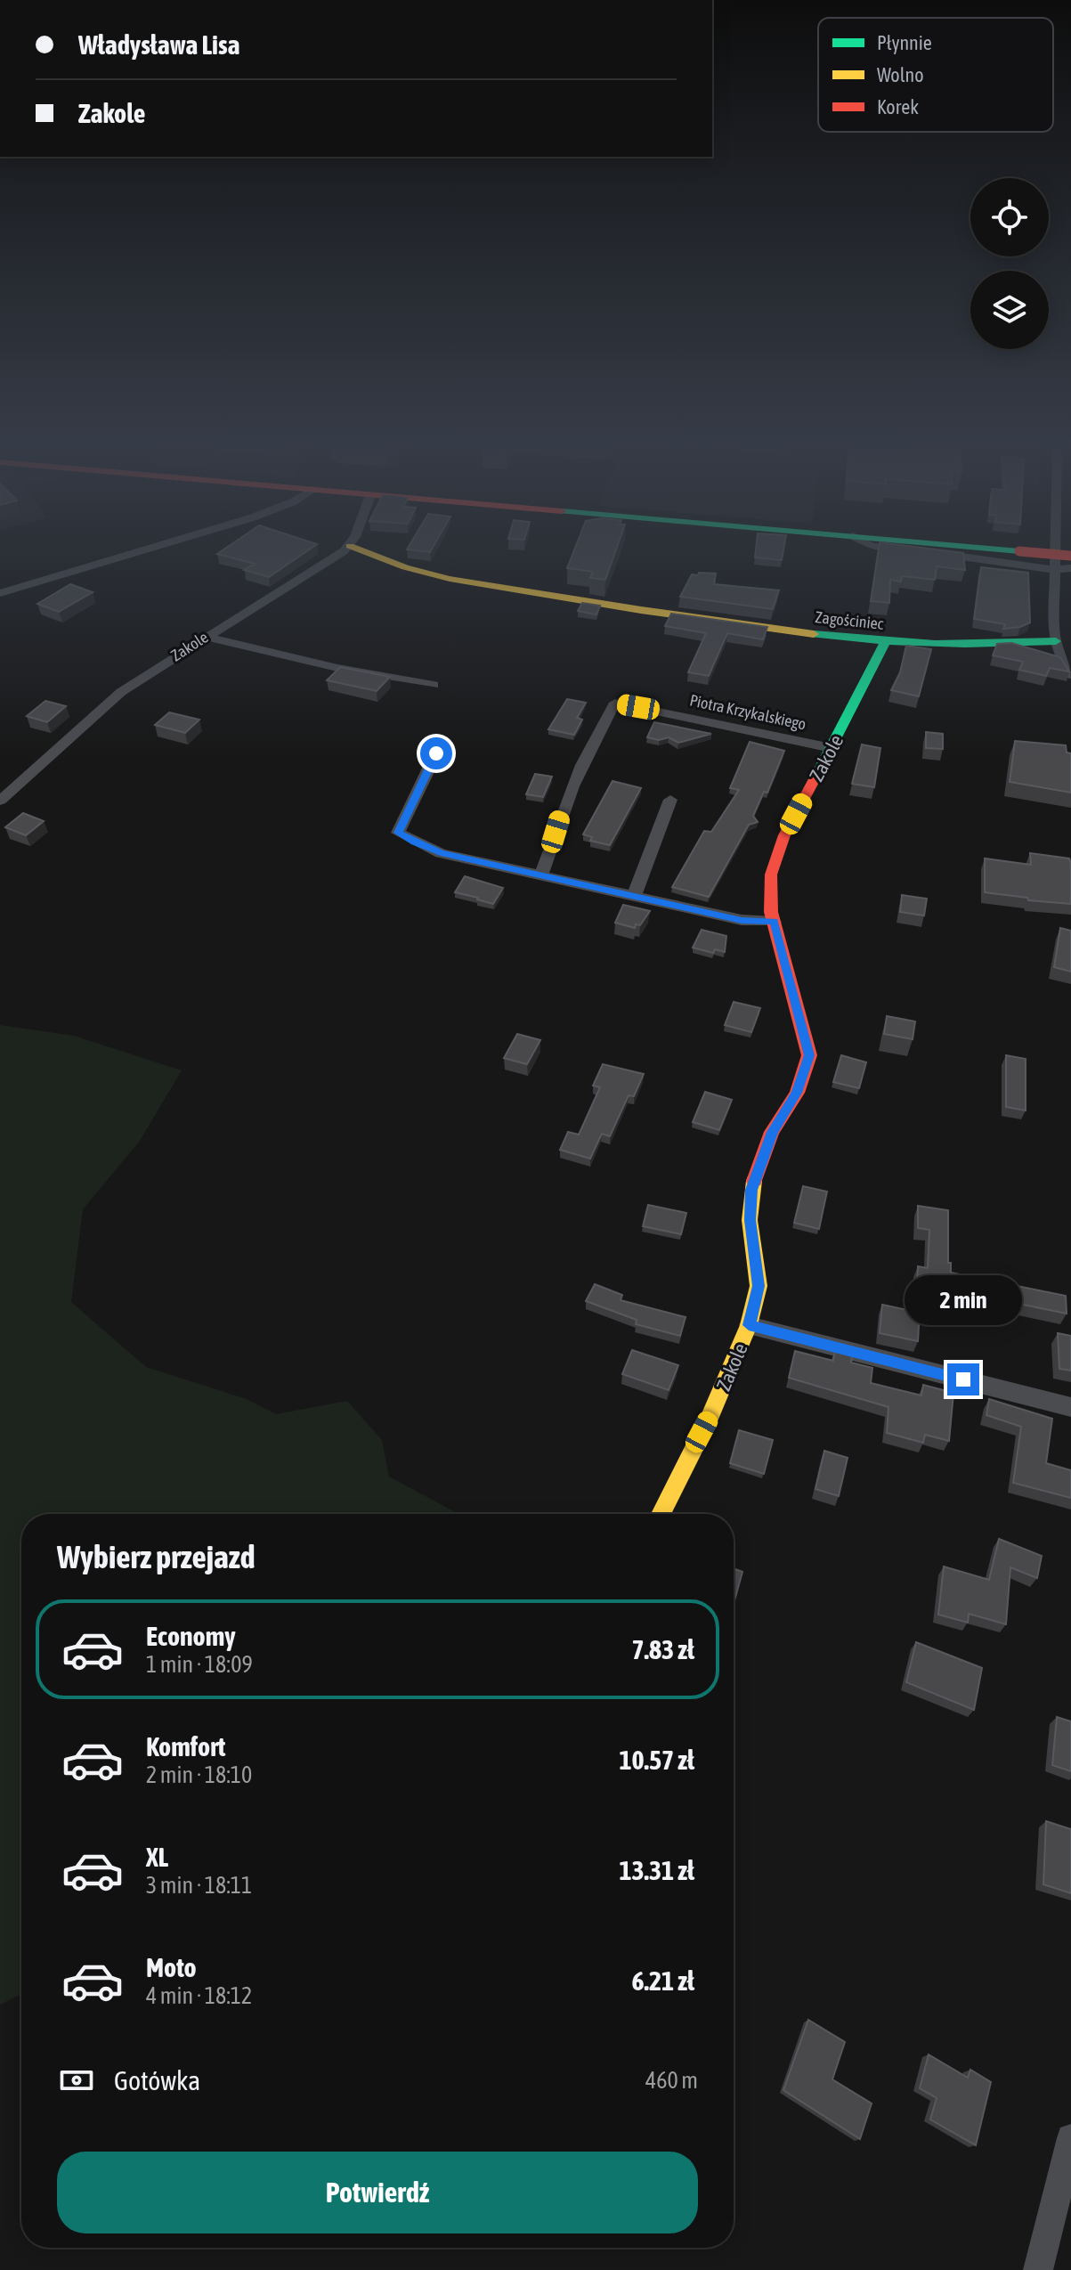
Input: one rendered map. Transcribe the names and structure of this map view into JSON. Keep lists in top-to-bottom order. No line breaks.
{"streets":{"street":["Zagościniec","Zakole","Piotra Krzykalskiego"]},"crossings":[["Zagościniec","Zakole"],["Zakole","Piotra Krzykalskiego"]],"legend":["Płynnie","Wolno","Korek"],"page":{"banner":["Władysława Lisa","Zakole"],"bubble":"2 min","heading":"Wybierz przejazd","list":[{"name":"Economy","note":"1 min · 18:09","value":"7.83 zł"},{"name":"Komfort","note":"2 min · 18:10","value":"10.57 zł"},{"name":"XL","note":"3 min · 18:11","value":"13.31 zł"},{"name":"Moto","note":"4 min · 18:12","value":"6.21 zł"}],"pay":["Gotówka","460 m"],"buttons":"Potwierdź"}}
